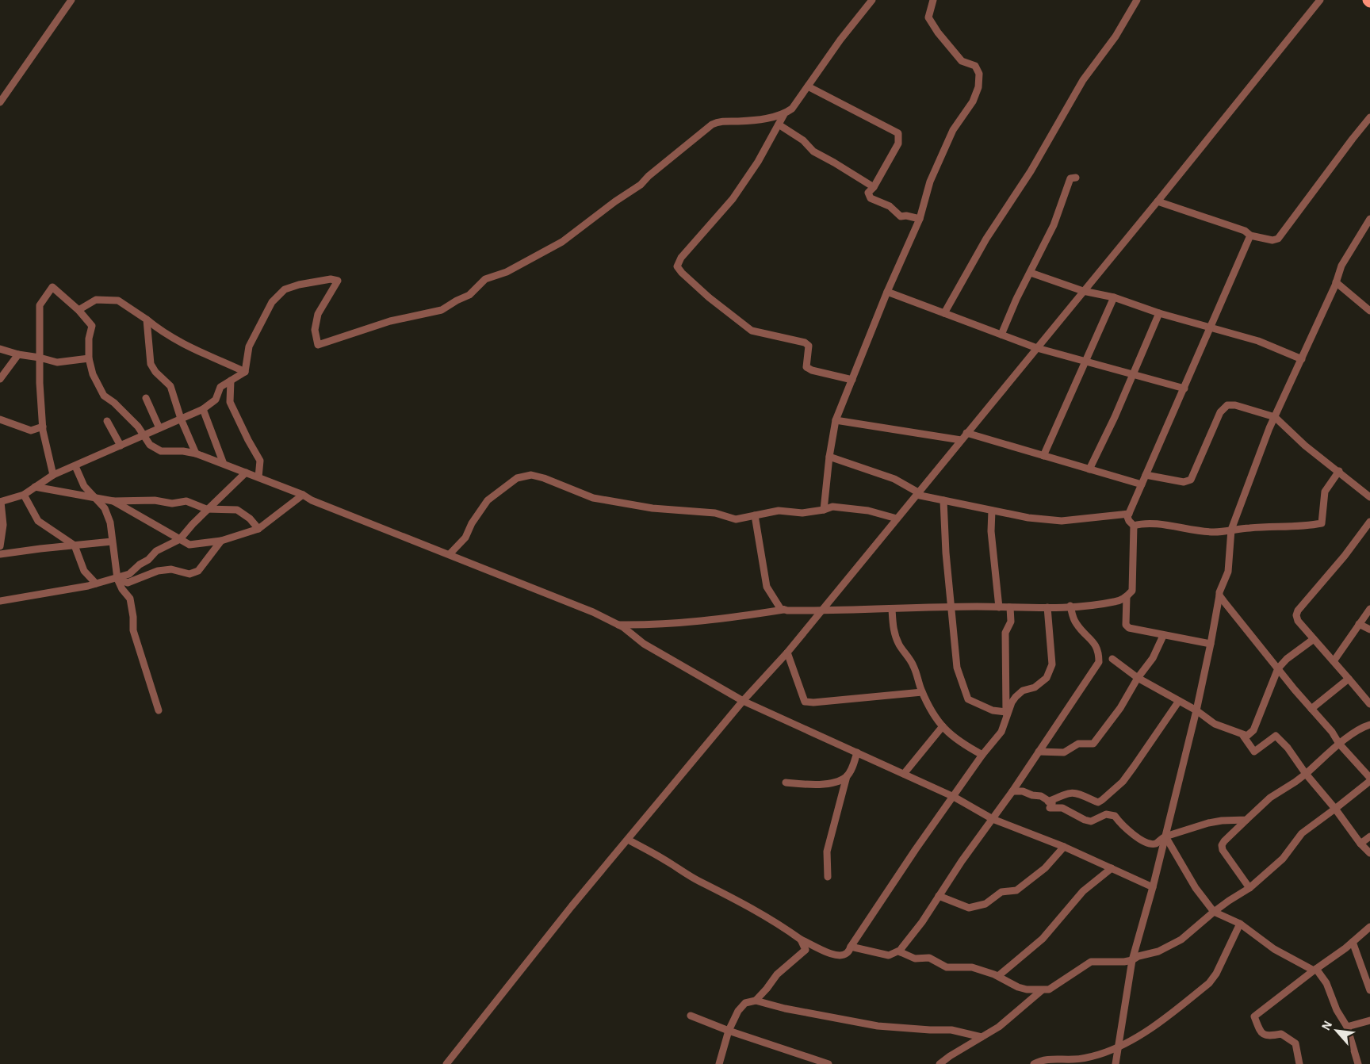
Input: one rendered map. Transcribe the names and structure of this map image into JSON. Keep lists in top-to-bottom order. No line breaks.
{"north":"top left"}
